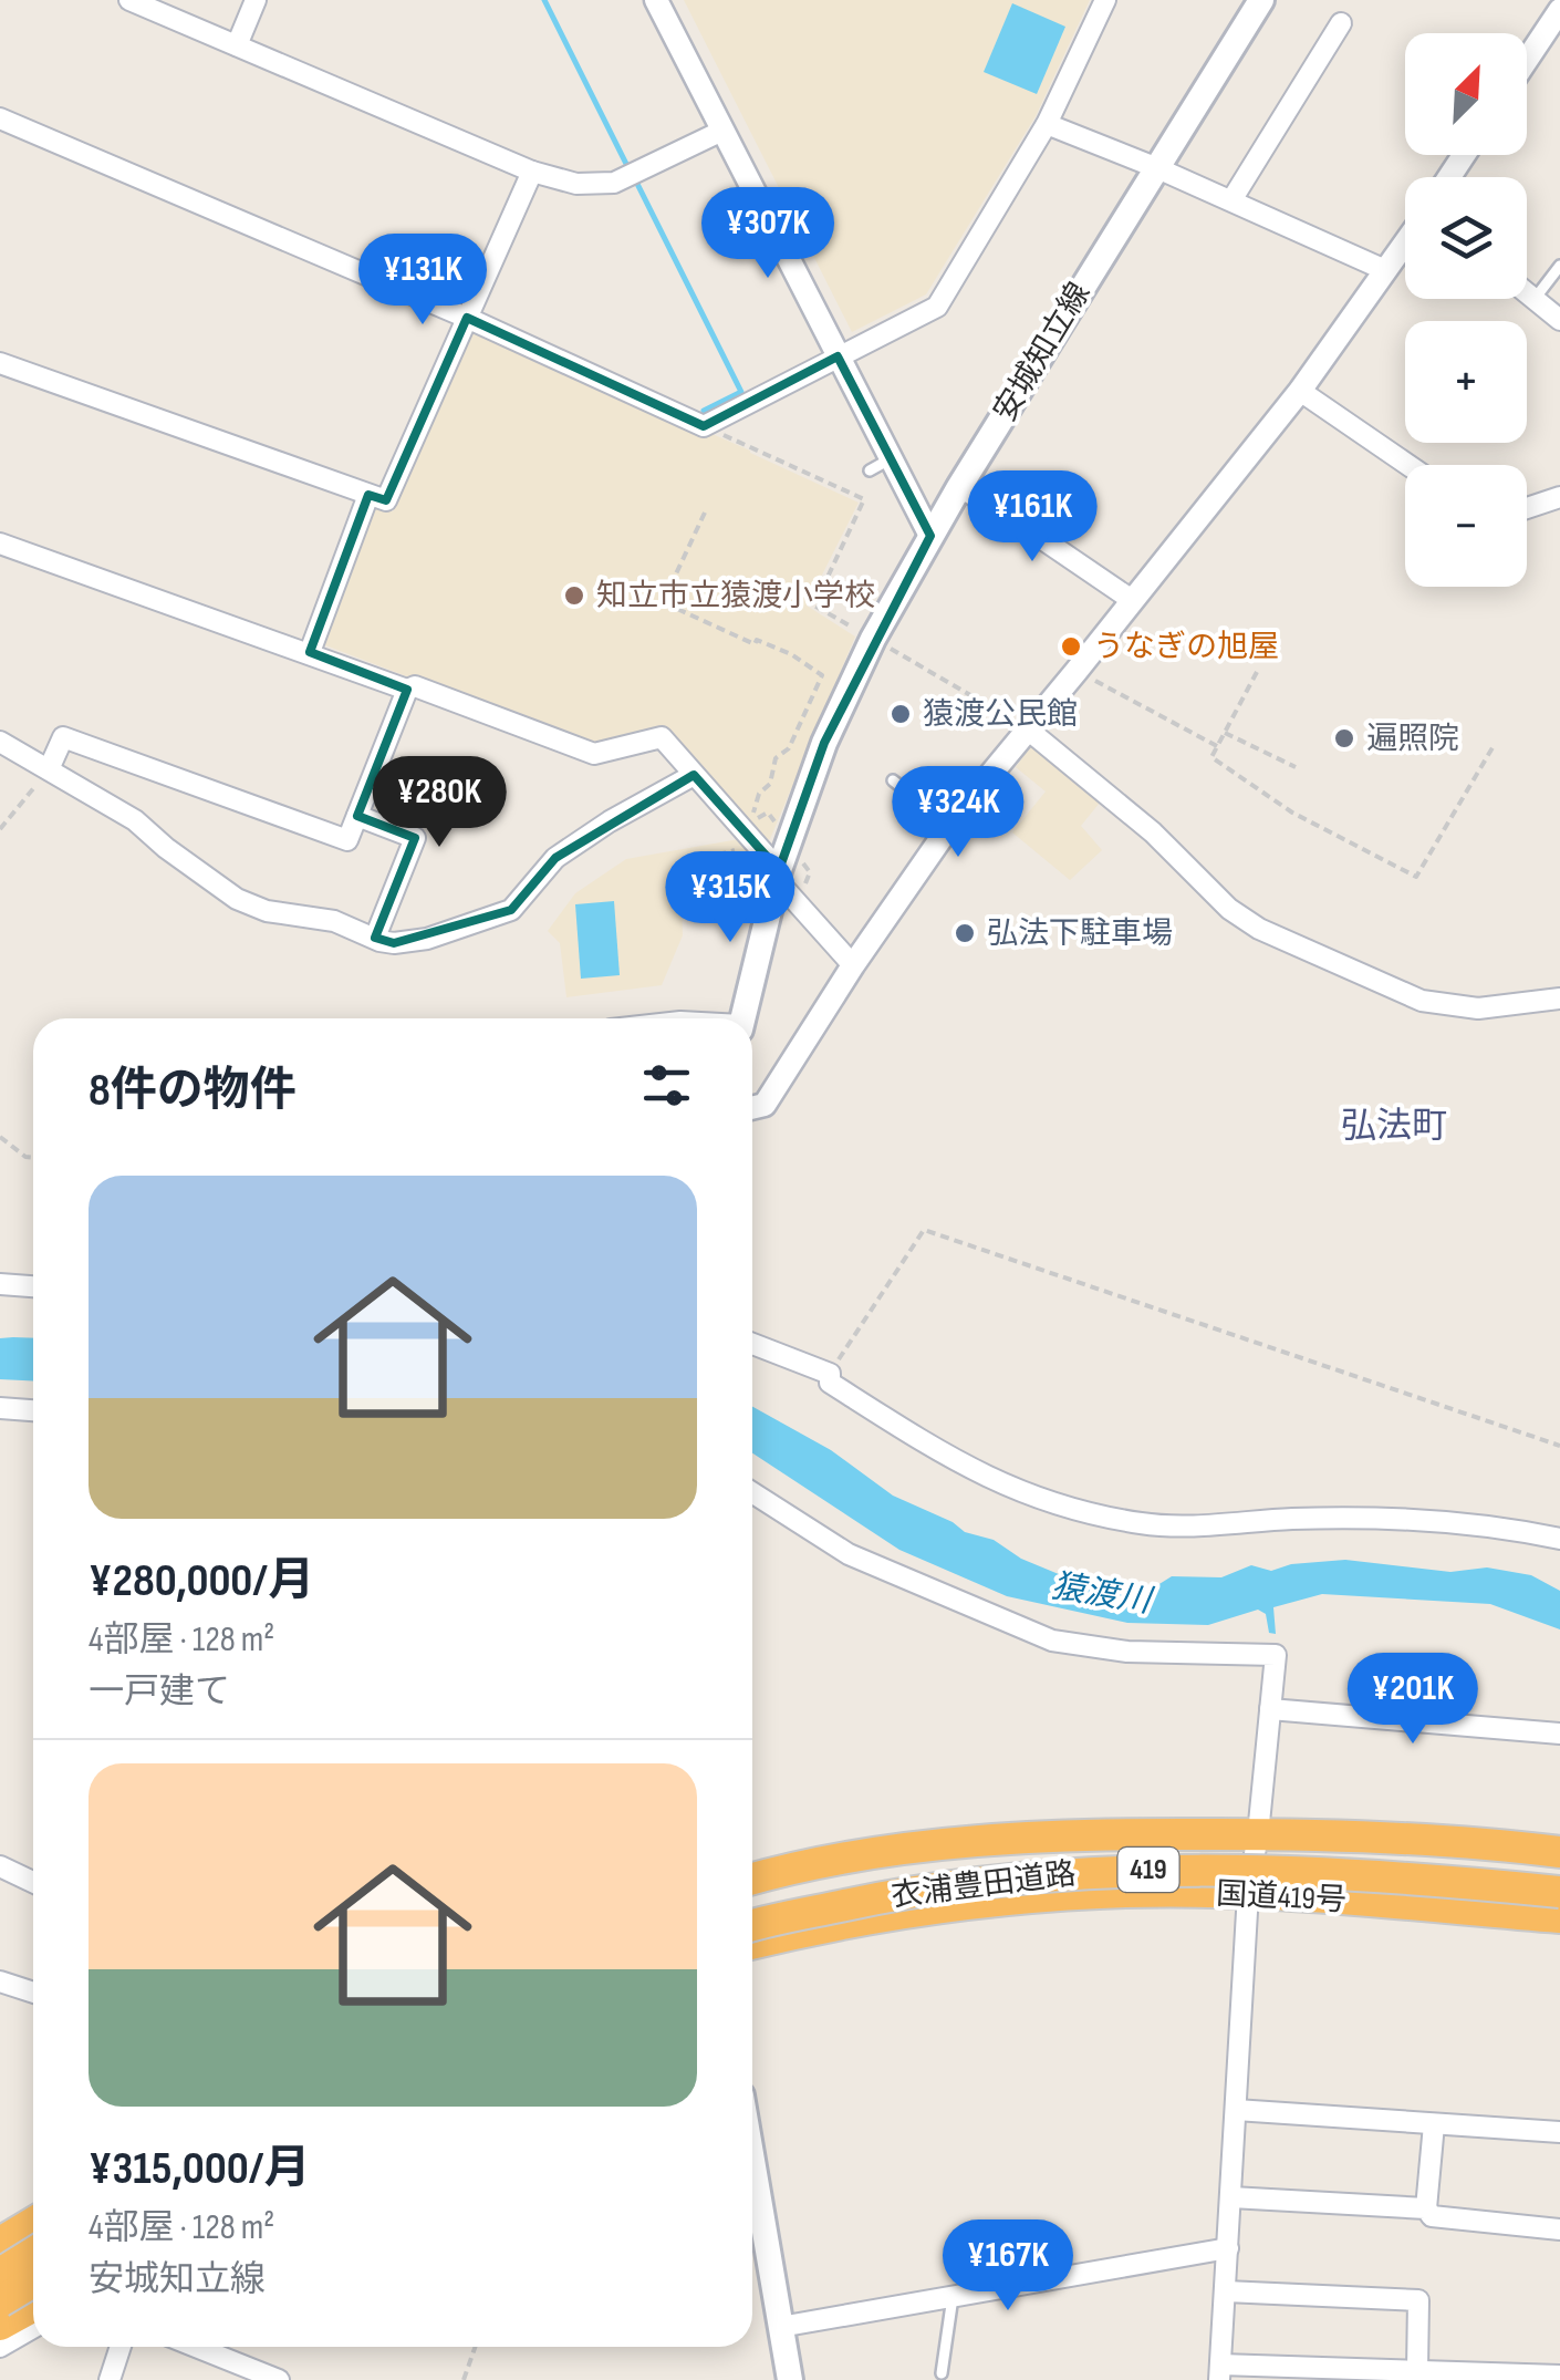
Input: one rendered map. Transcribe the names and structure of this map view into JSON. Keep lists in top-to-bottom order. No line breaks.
{"streets":{"highway":["419","衣浦豊田道路","国道419号"],"main road":["安城知立線"]},"districts":["弘法町"],"water":["猿渡川"],"places":["知立市立猿渡小学校","うなぎの旭屋","猿渡公民館","遍照院","弘法下駐車場"],"north":"top right","page":{"map_buttons":["+","−"],"price":["¥307K","¥131K","¥161K","¥280K","¥324K","¥315K","¥201K","¥167K"],"heading":"8件の物件","list":[{"name":"¥280,000/月","note":"4部屋 · 128 m² · 一戸建て"},{"name":"¥315,000/月","note":"4部屋 · 128 m² · 安城知立線"}]}}
